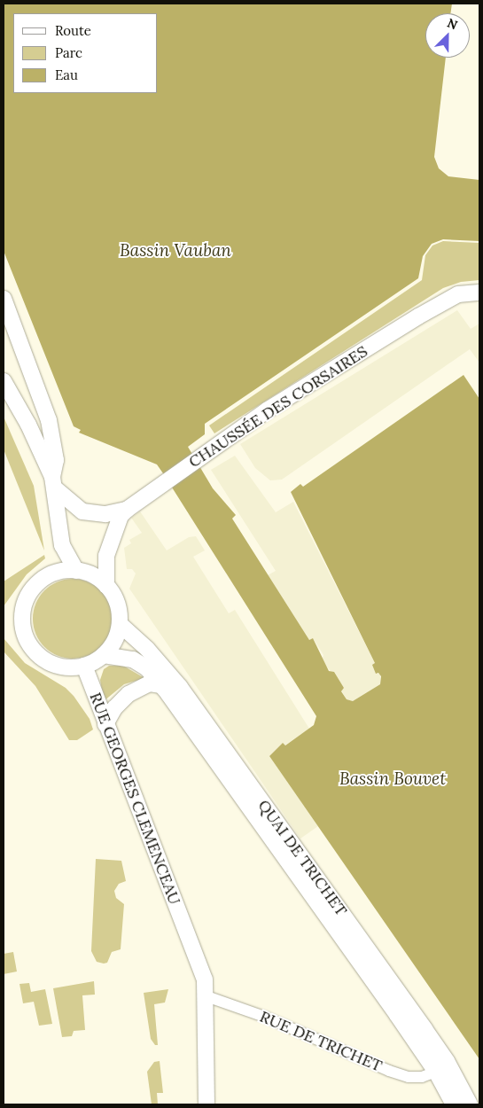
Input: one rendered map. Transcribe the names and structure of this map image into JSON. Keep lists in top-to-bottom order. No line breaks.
{"streets":{"main road":["CHAUSSÉE DES CORSAIRES","RUE GEORGES CLEMENCEAU","QUAI DE TRICHET"],"street":["RUE DE TRICHET"]},"crossings":[["CHAUSSÉE DES CORSAIRES","RUE GEORGES CLEMENCEAU"],["CHAUSSÉE DES CORSAIRES","QUAI DE TRICHET"],["RUE GEORGES CLEMENCEAU","QUAI DE TRICHET"],["RUE GEORGES CLEMENCEAU","RUE DE TRICHET"],["QUAI DE TRICHET","RUE DE TRICHET"]],"water":["Bassin Vauban","Bassin Bouvet"],"legend":["Route","Parc","Eau"],"north":"top right"}
